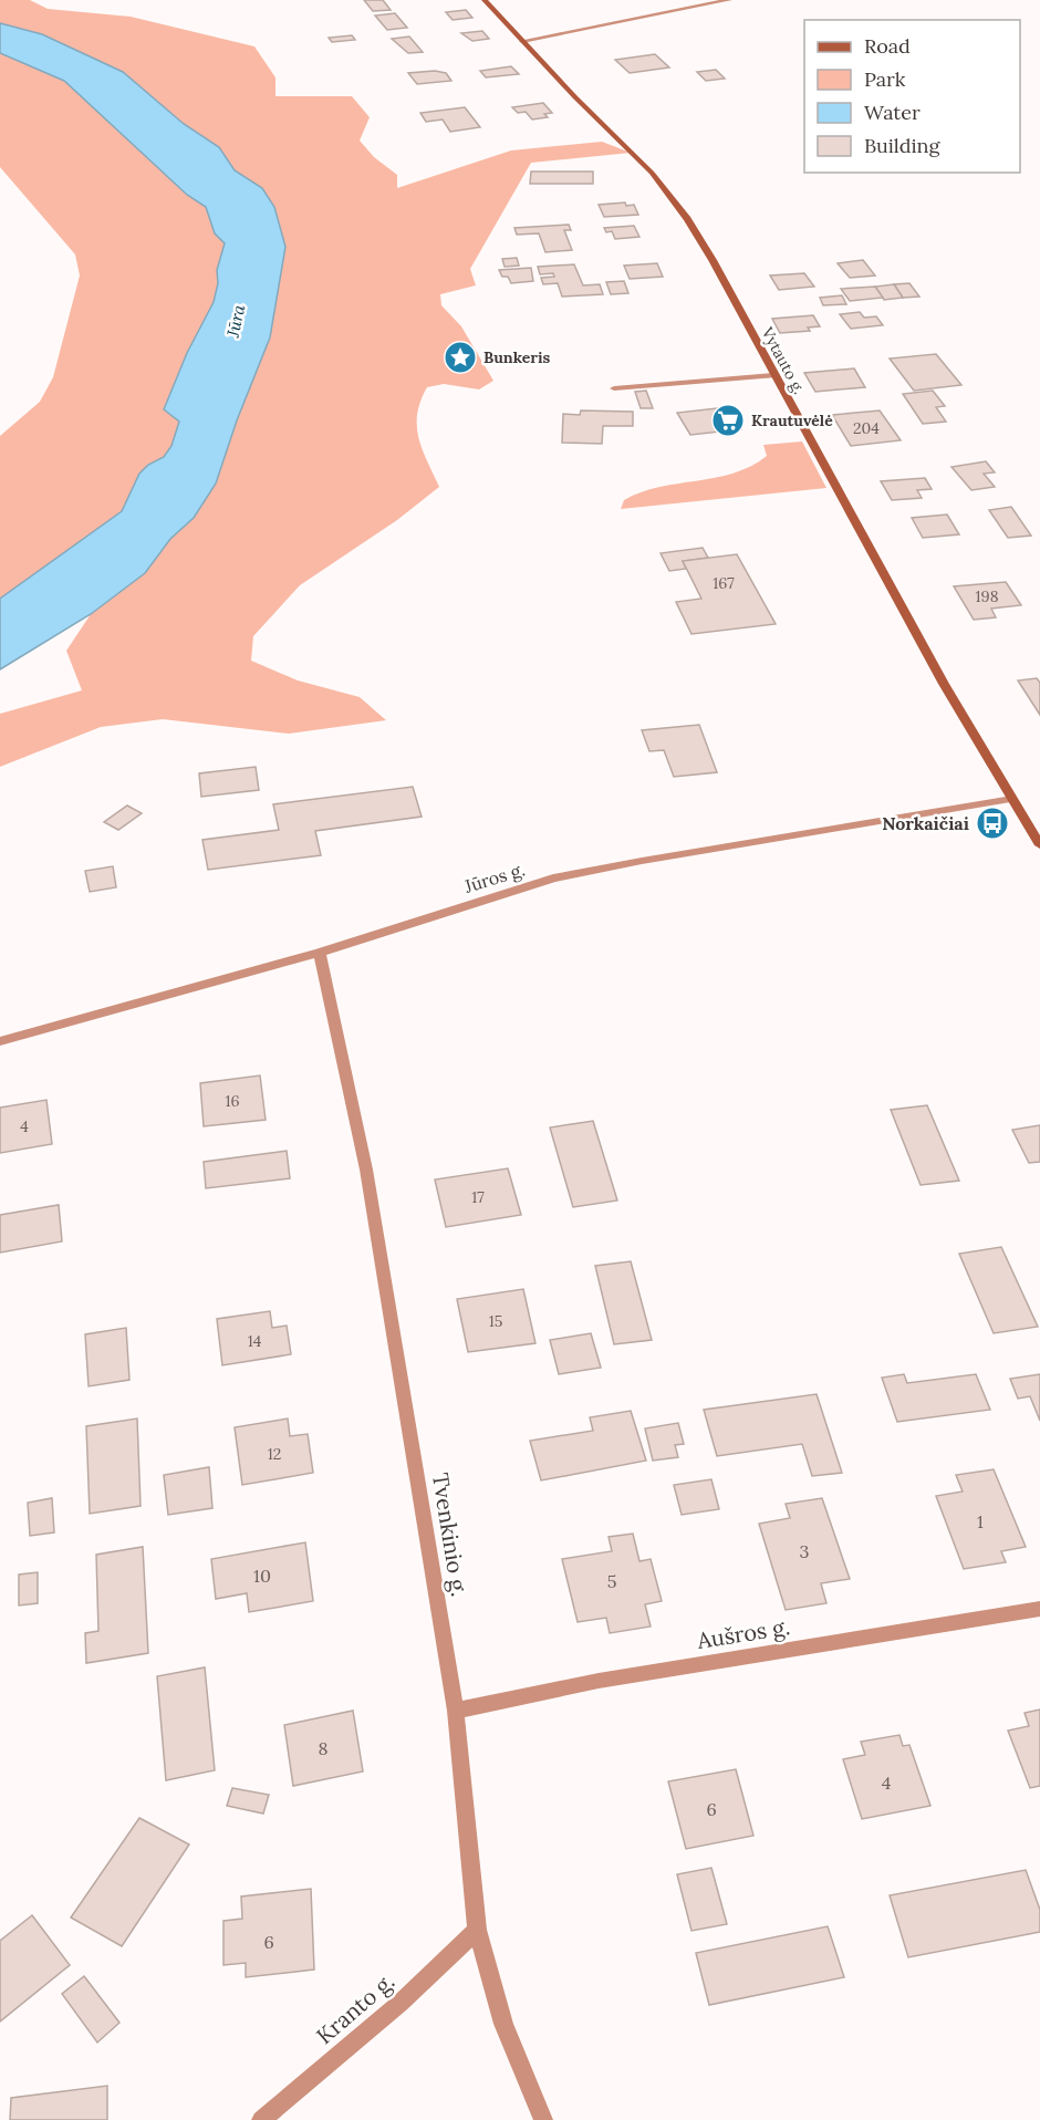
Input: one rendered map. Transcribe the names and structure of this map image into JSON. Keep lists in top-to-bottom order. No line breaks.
{"streets":{"main road":["Vytauto g."],"street":["Jūros g.","Tvenkinio g.","Aušros g.","Kranto g."]},"crossings":[["Vytauto g.","Jūros g."],["Jūros g.","Tvenkinio g."],["Tvenkinio g.","Aušros g."],["Tvenkinio g.","Kranto g."]],"water":["Jūra"],"places":{"place":["Bunkeris"],"supermarket":["Krautuvėlė"],"bus stop":["Norkaičiai"]},"house_numbers":["204","167","198","16","4","17","15","14","12","1","3","10","5","8","4","6","6"],"legend":["Road","Park","Water","Building"]}
